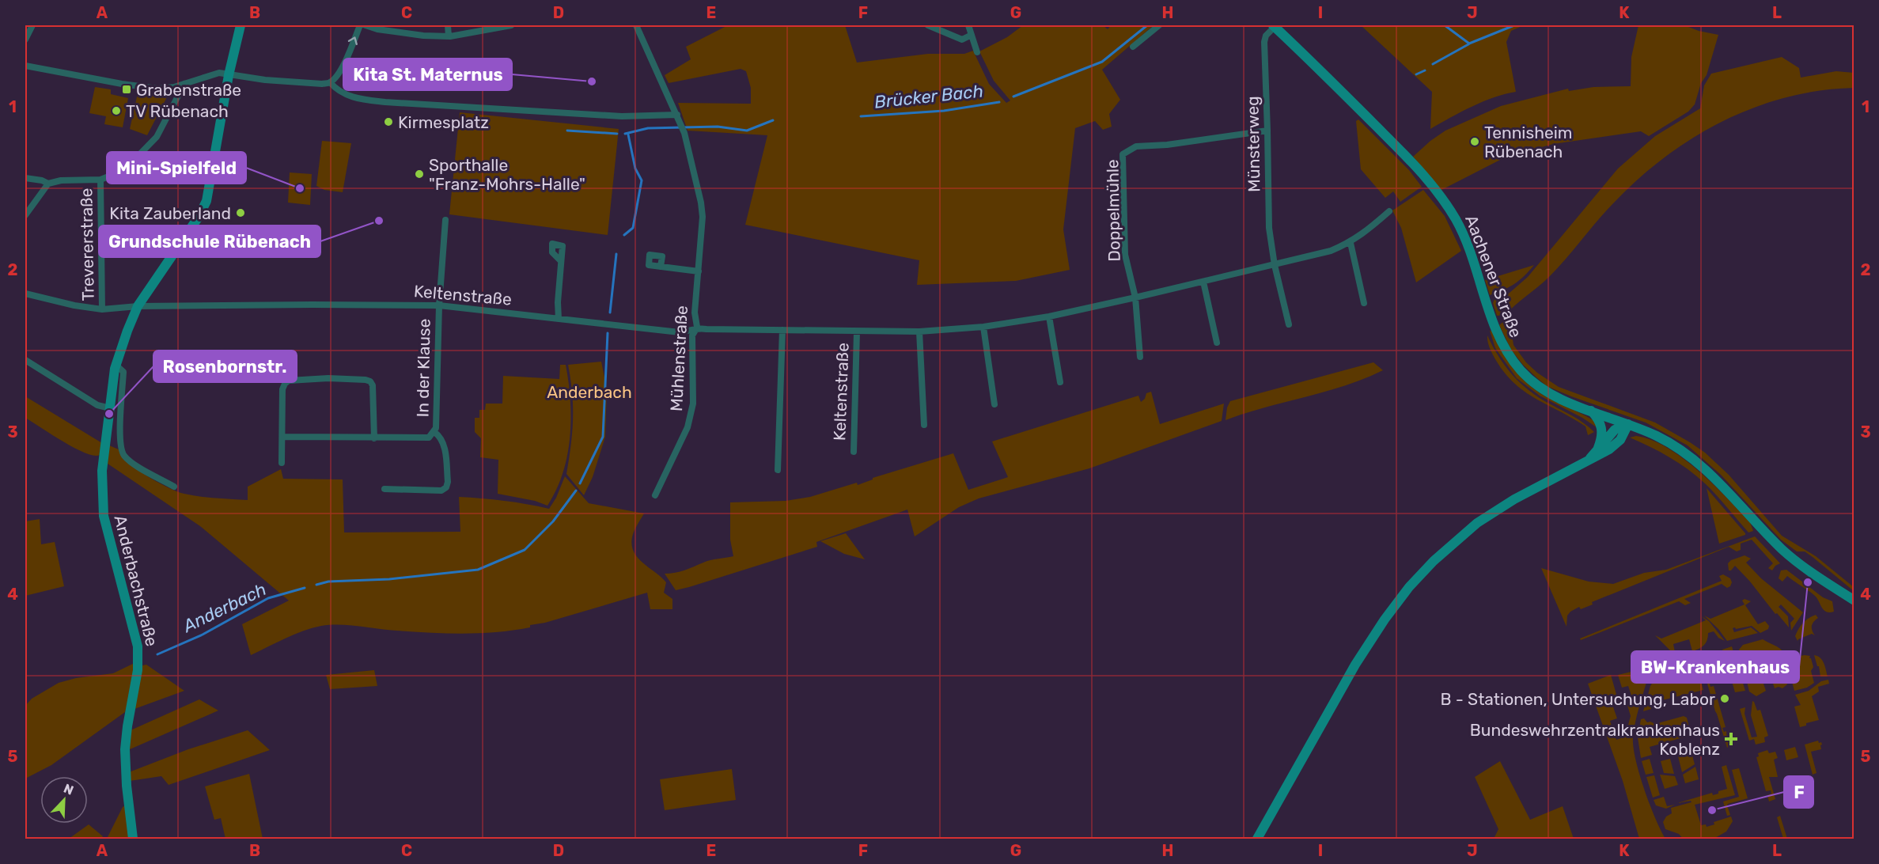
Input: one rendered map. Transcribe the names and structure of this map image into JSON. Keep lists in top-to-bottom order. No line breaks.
{"streets":{"main road":["Aachener Straße","Anderbachstraße"],"street":["Münsterweg","Doppelmühle","Trevererstraße","Keltenstraße","Mühlenstraße","In der Klause"]},"crossings":[["Münsterweg","Doppelmühle"],["Münsterweg","Aachener Straße"],["Münsterweg","Keltenstraße"],["Doppelmühle","Keltenstraße"],["Trevererstraße","Keltenstraße"],["Keltenstraße","Mühlenstraße"],["Keltenstraße","In der Klause"],["Keltenstraße","Anderbachstraße"]],"water":["Brücker Bach","Anderbach"],"parks":["Anderbach"],"places":{"other":["Kita St. Maternus","TV Rübenach","Kirmesplatz","Tennisheim Rübenach","Sporthalle \"Franz-Mohrs-Halle\"","Mini-Spielfeld","Kita Zauberland","Grundschule Rübenach","Rosenbornstr.","BW-Krankenhaus","B - Stationen, Untersuchung, Labor","F"],"transit":["Grabenstraße"],"health":["Bundeswehrzentralkrankenhaus Koblenz"]},"north":"top right","grid":{"columns":["A","B","C","D","E","F","G","H","I","J","K","L"],"rows":["1","2","3","4","5"]}}
